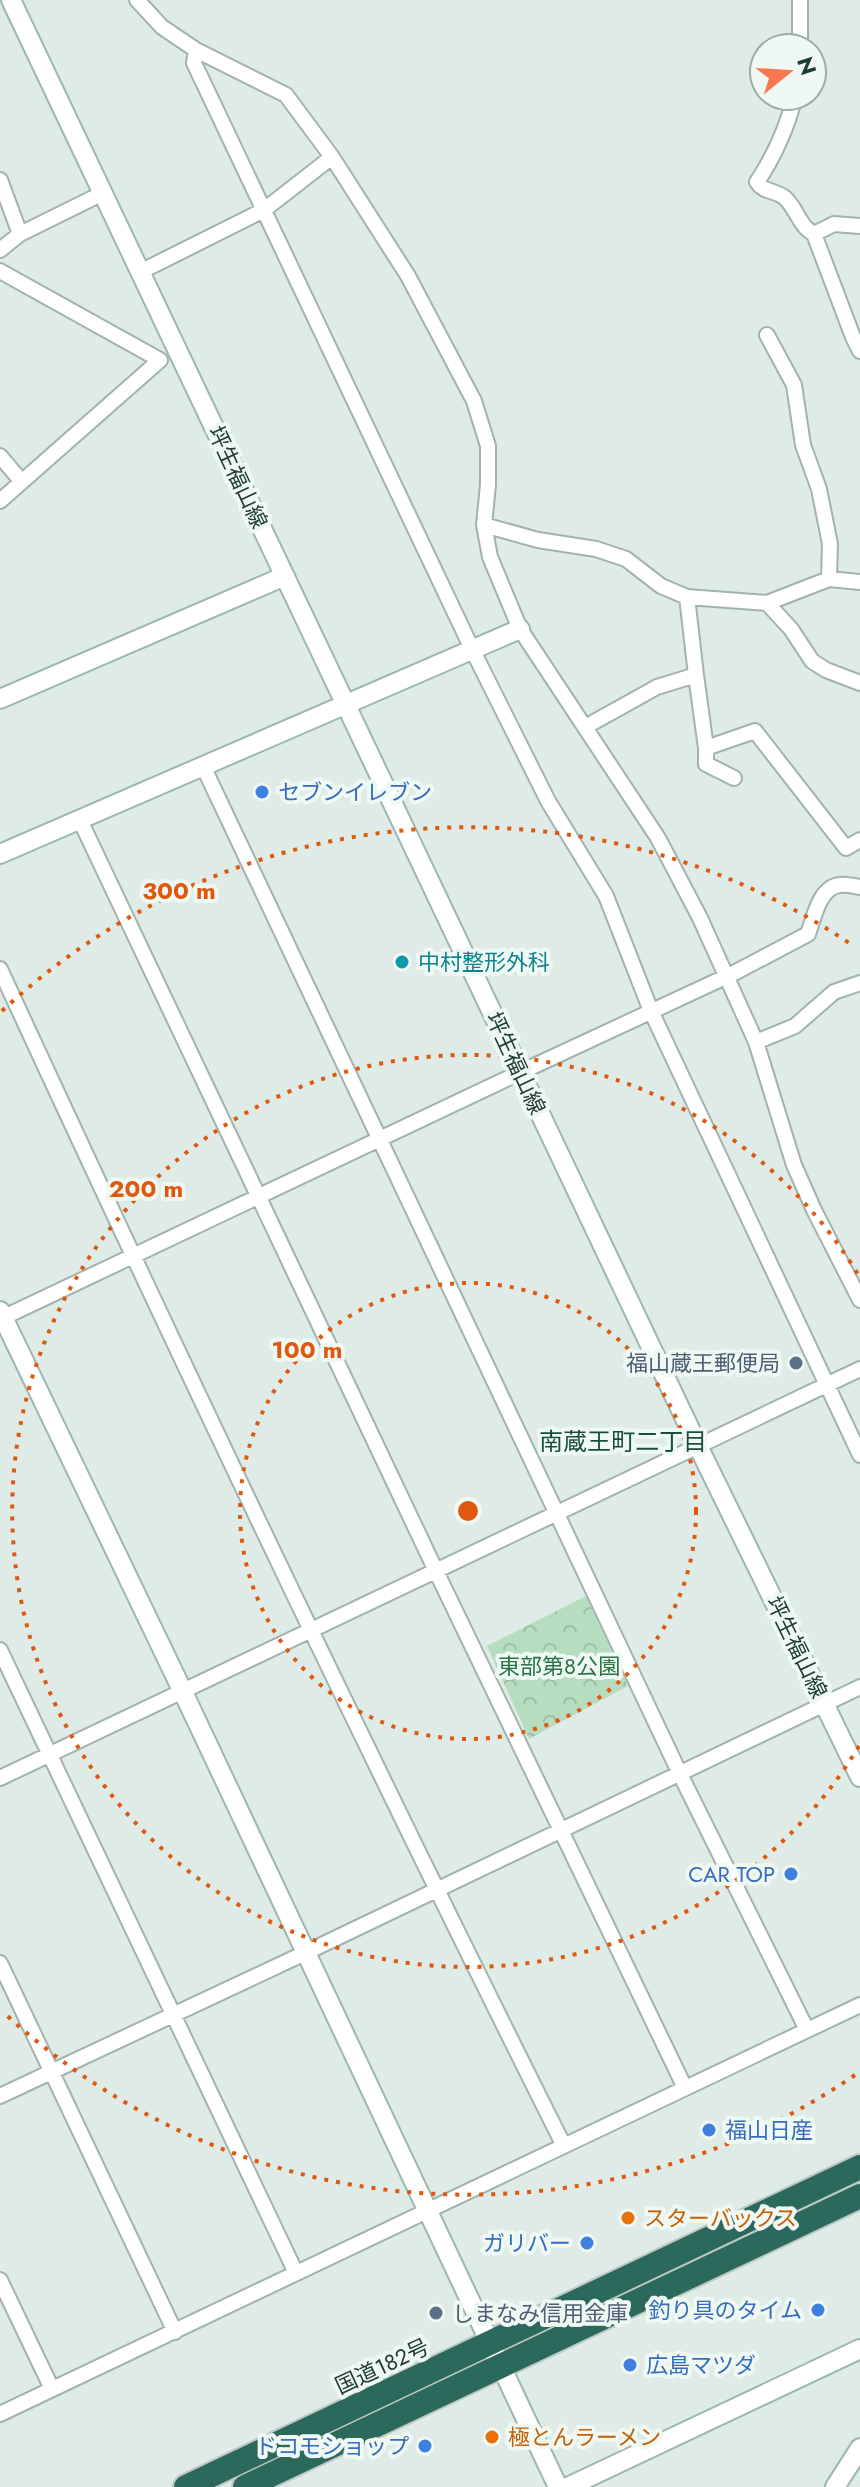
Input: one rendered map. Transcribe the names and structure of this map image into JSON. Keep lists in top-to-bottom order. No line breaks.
{"streets":{"highway":["国道182号"],"street":["坪生福山線"]},"districts":["南蔵王町二丁目"],"parks":["東部第8公園"],"places":["セブンイレブン","中村整形外科","福山蔵王郵便局","CAR TOP","福山日産","スターバックス","ガリバー","釣り具のタイム","しまなみ信用金庫","広島マツダ","極とんラーメン","ドコモショップ"],"north":"right","rings":["300 m","200 m","100 m"]}
